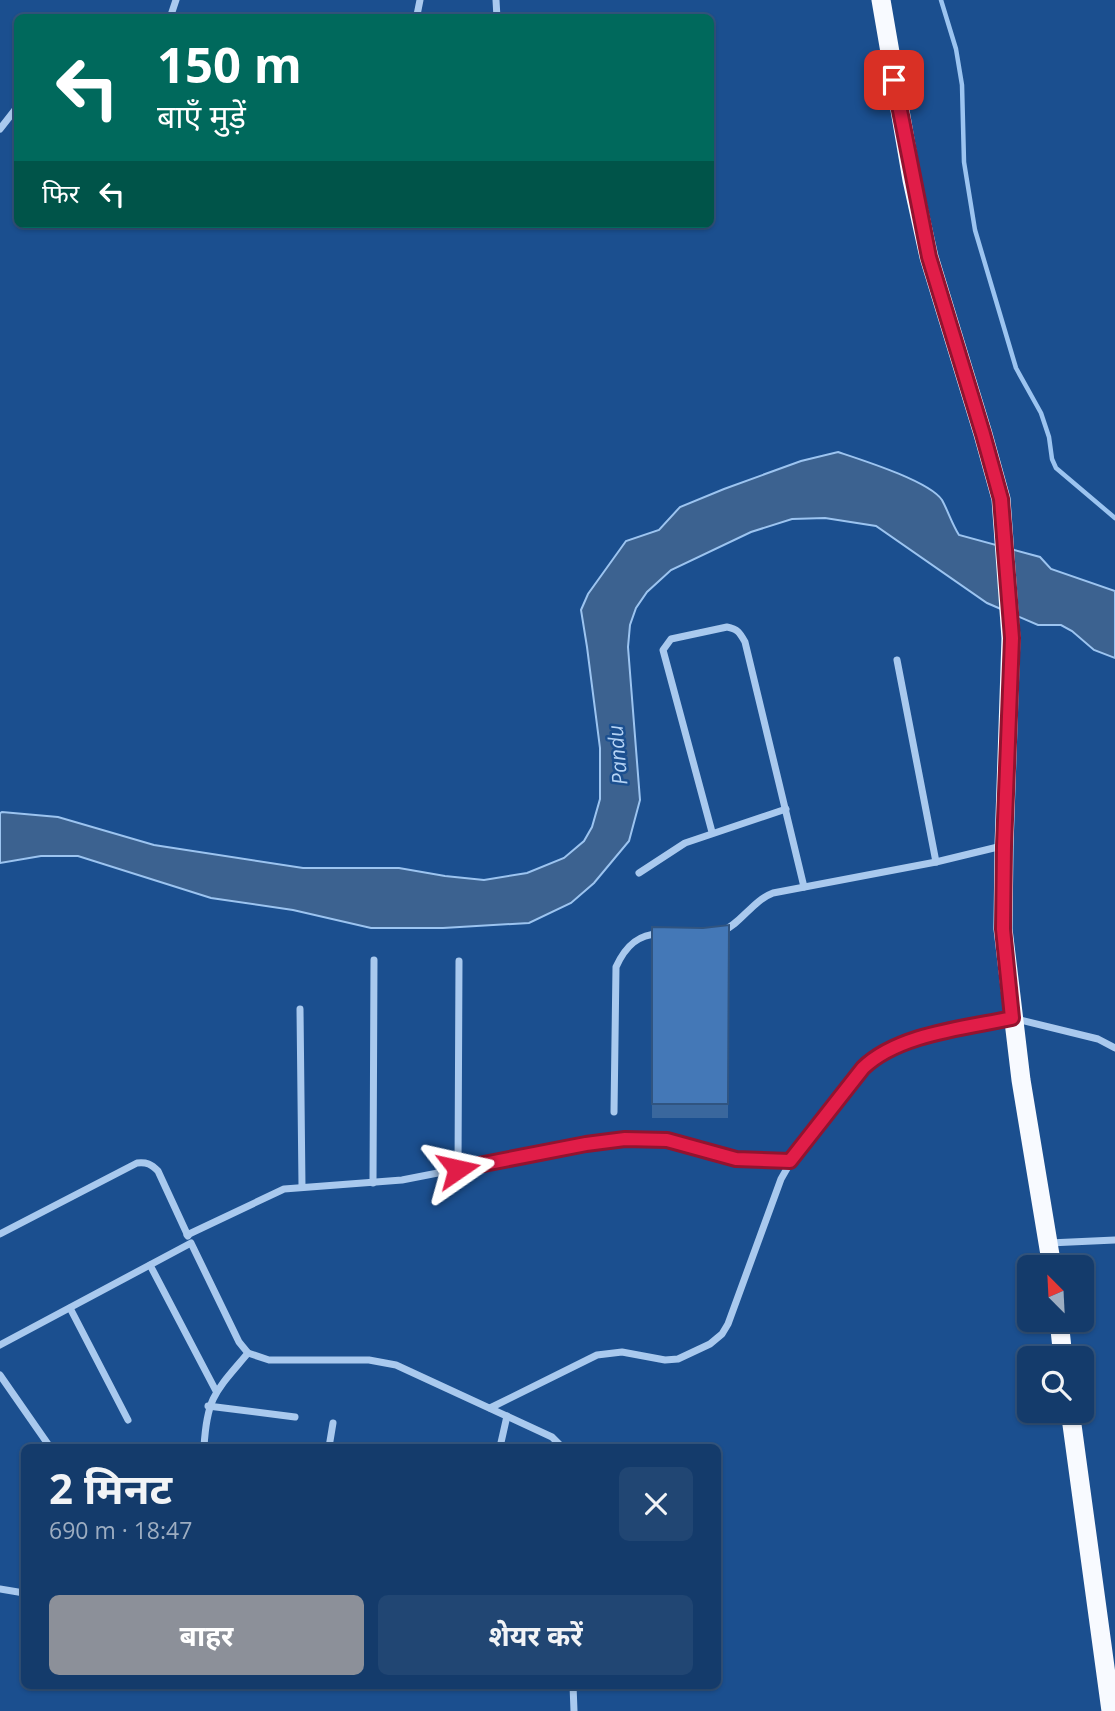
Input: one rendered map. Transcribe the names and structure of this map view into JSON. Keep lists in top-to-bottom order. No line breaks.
{"water":["Pandu"],"north":"top left","page":{"turn":["150 m","बाएँ मुड़ें"],"then":"फिर","heading":["2 मिनट","690 m · 18:47"],"buttons":["बाहर","शेयर करें"]}}
